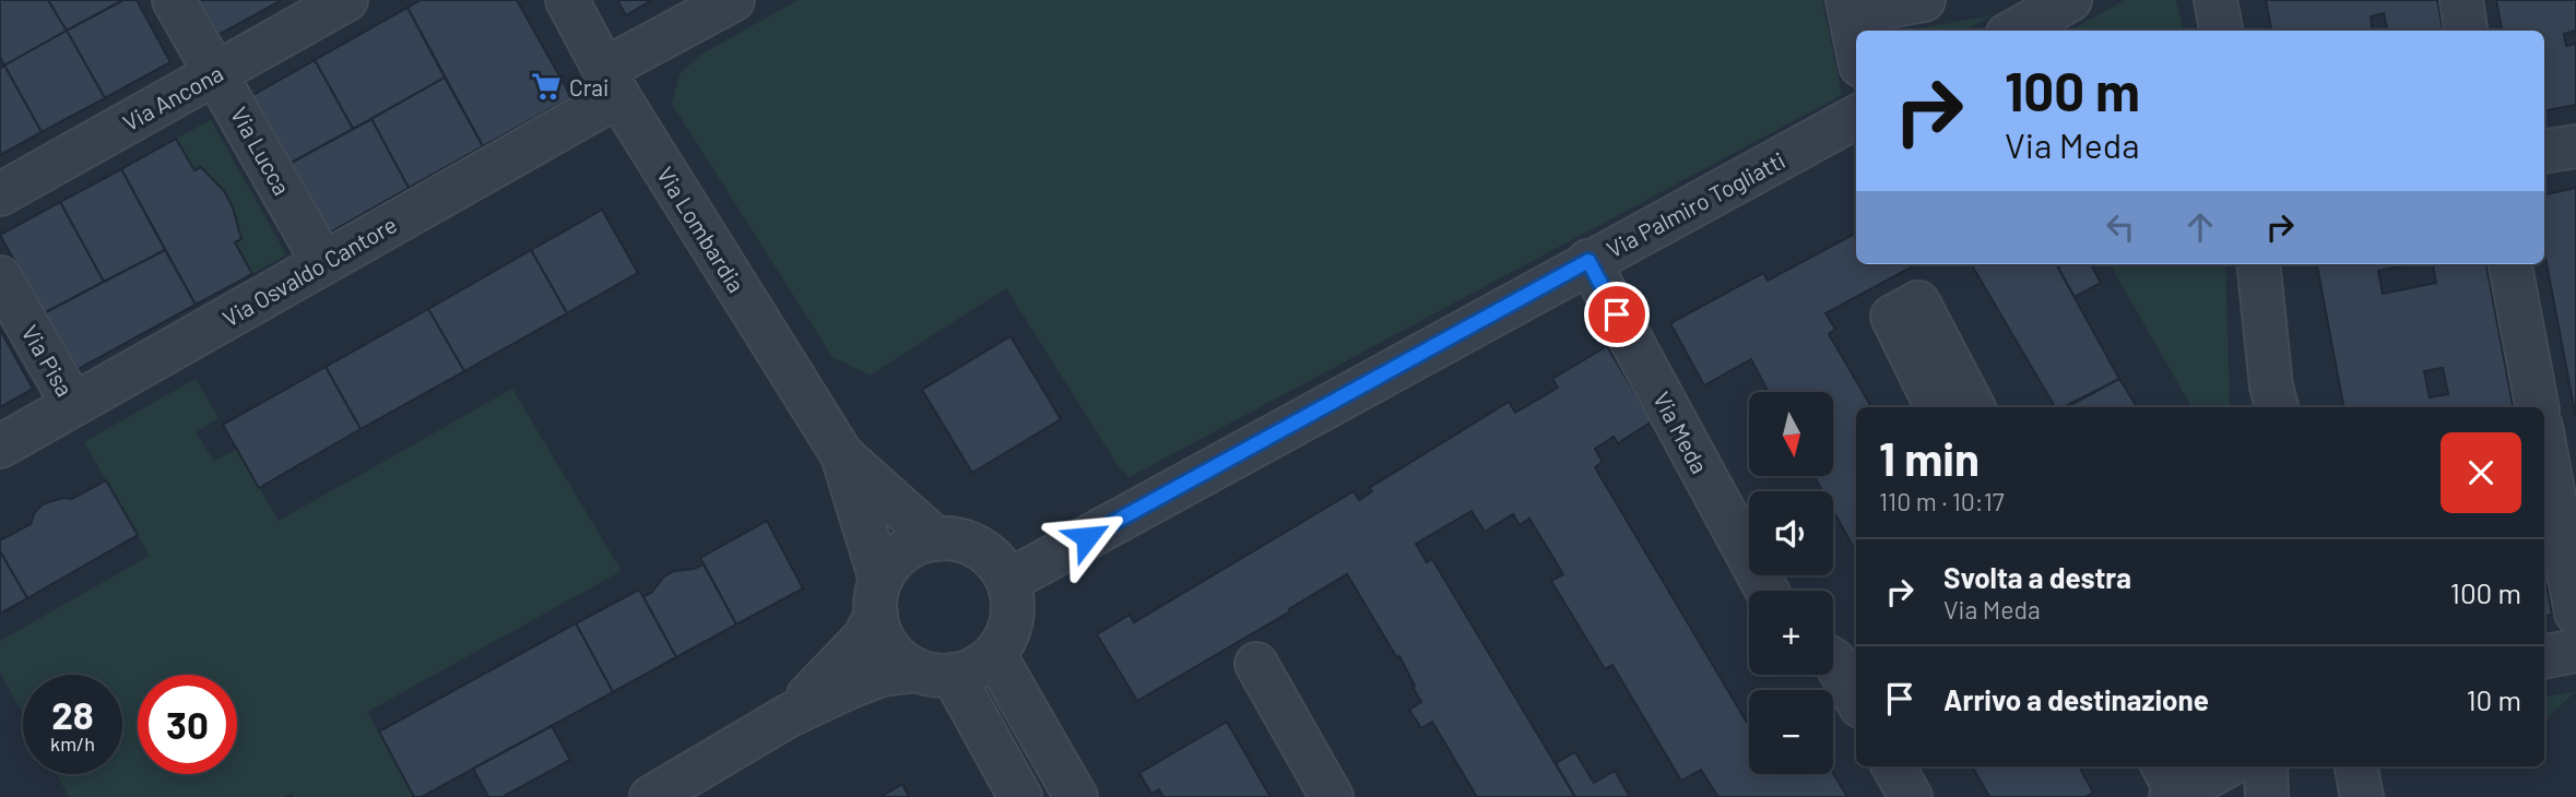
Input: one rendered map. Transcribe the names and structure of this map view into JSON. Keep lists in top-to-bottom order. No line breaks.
{"streets":{"street":["Via Ancona","Via Lucca","Via Palmiro Togliatti","Via Lombardia","Via Osvaldo Cantore","Via Pisa","Via Meda"]},"crossings":[["Via Ancona","Via Lucca"],["Via Lucca","Via Osvaldo Cantore"],["Via Palmiro Togliatti","Via Lombardia"],["Via Palmiro Togliatti","Via Meda"],["Via Lombardia","Via Osvaldo Cantore"],["Via Osvaldo Cantore","Via Pisa"]],"places":{"supermarket":["Crai"]},"north":"bottom","page":{"turn":["100 m","Via Meda"],"map_buttons":["+","−"],"heading":["1 min","110 m · 10:17"],"list":[{"name":"Svolta a destra","note":"Via Meda","value":"100 m"},{"name":"Arrivo a destinazione","value":"10 m"}],"speed":"28 km/h","limit":"30"}}
